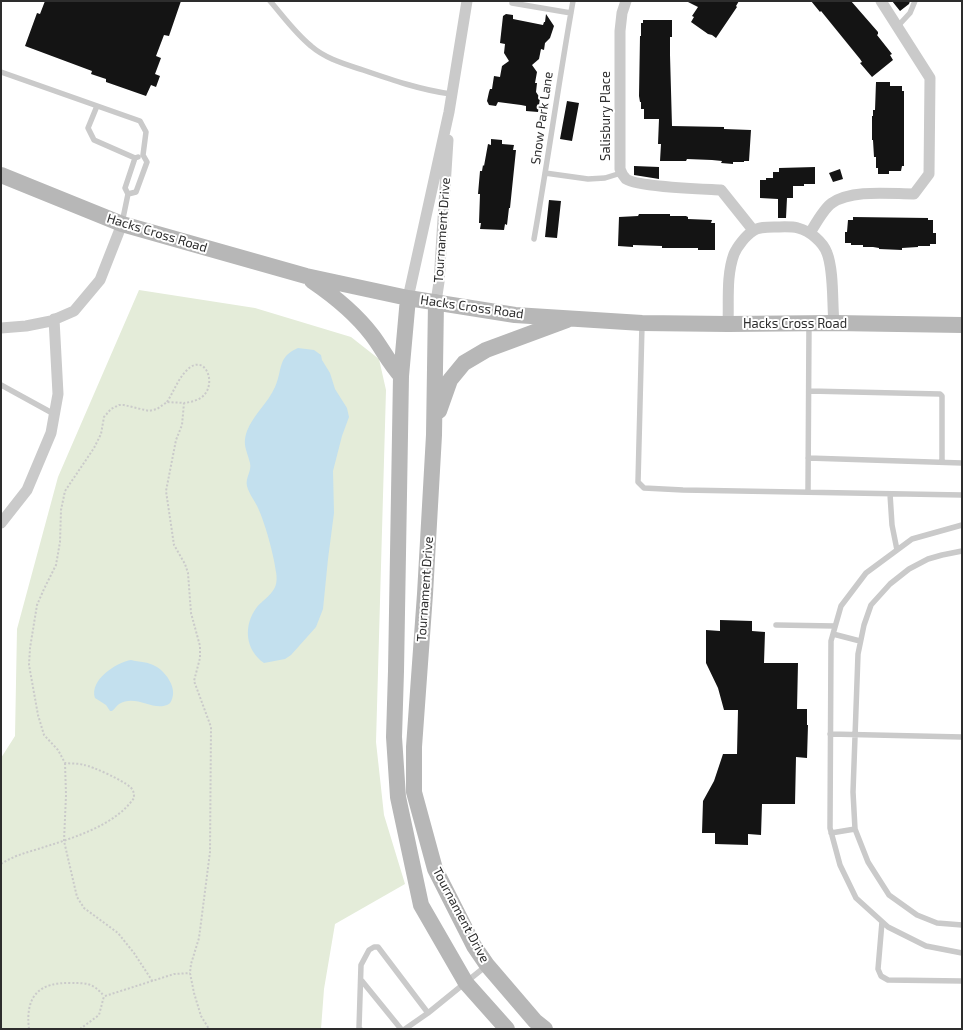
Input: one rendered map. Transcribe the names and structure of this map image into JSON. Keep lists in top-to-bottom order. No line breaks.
{"streets":{"street":["Salisbury Place","Tournament Drive","Hacks Cross Road"],"lane":["Snow Park Lane"]},"crossings":[["Tournament Drive","Hacks Cross Road"]]}
